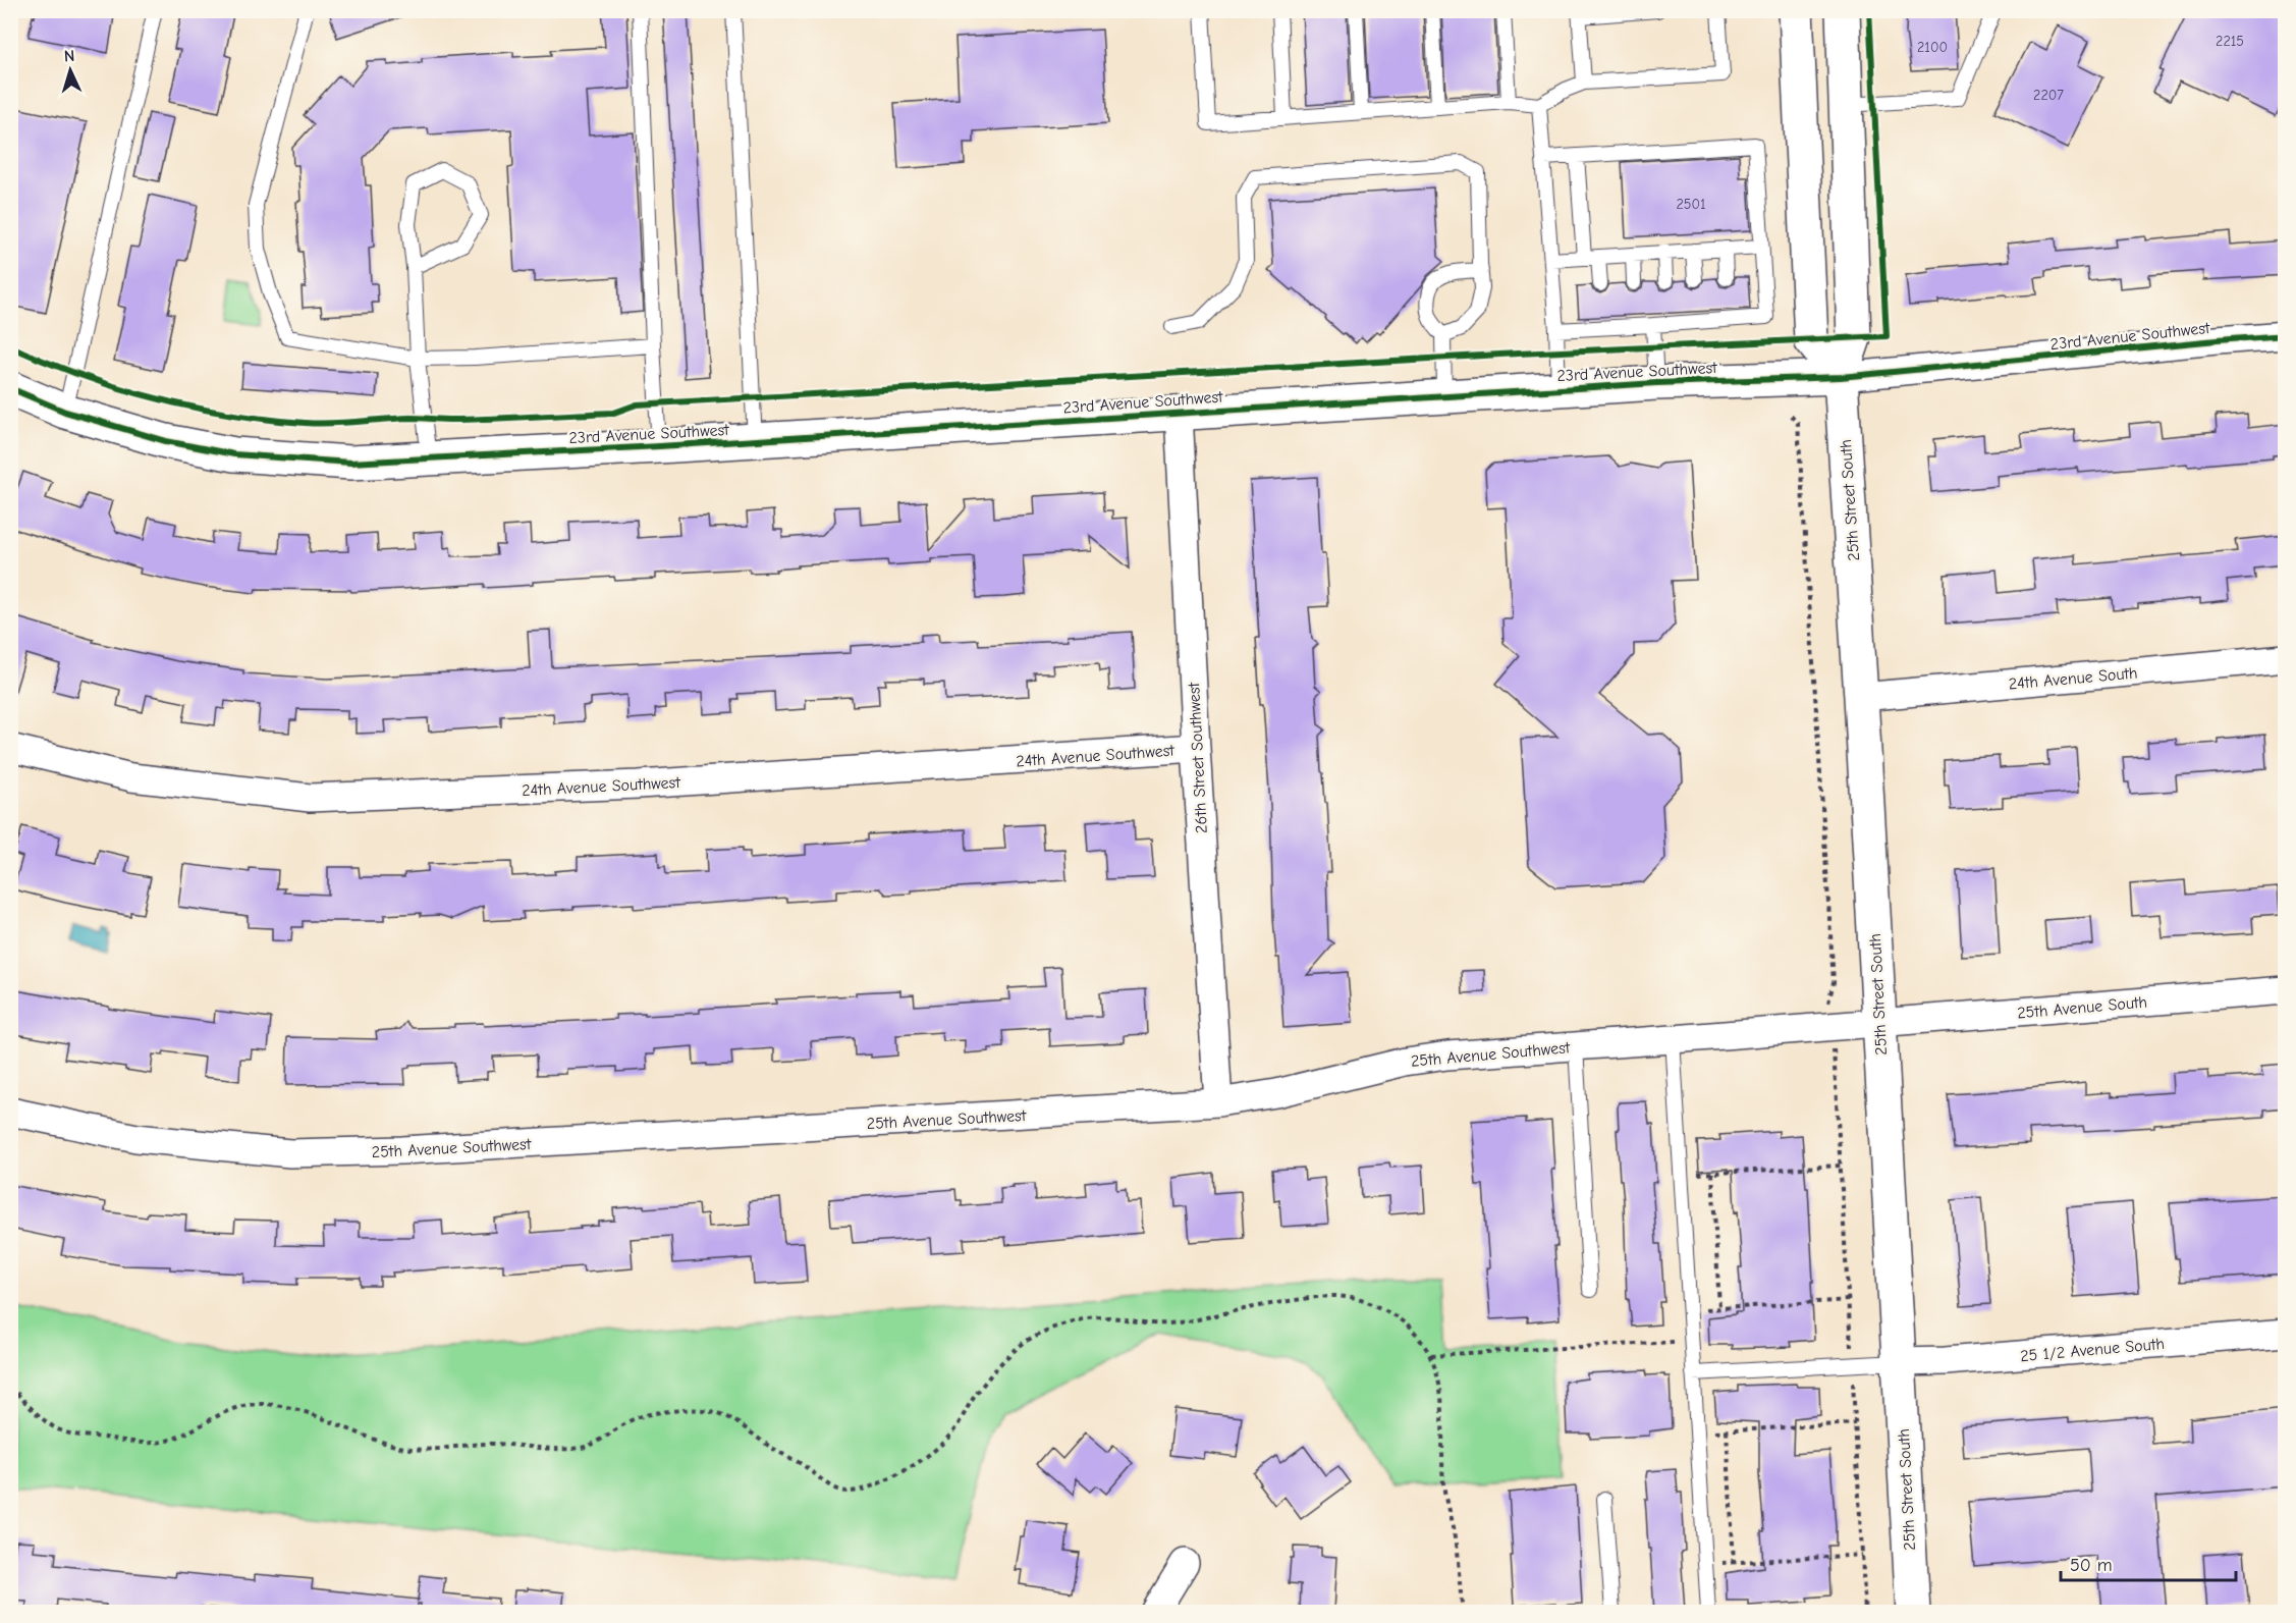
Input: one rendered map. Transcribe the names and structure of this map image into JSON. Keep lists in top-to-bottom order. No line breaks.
{"streets":{"main road":["23rd Avenue Southwest","25th Street South"],"street":["24th Avenue South","24th Avenue Southwest","26th Street Southwest","25th Avenue South","25th Avenue Southwest","25 1/2 Avenue South"]},"crossings":[["23rd Avenue Southwest","25th Street South"],["23rd Avenue Southwest","26th Street Southwest"],["25th Street South","24th Avenue South"],["25th Street South","25th Avenue South"],["25th Street South","25th Avenue Southwest"],["25th Street South","25 1/2 Avenue South"],["24th Avenue Southwest","26th Street Southwest"],["26th Street Southwest","25th Avenue Southwest"],["25th Avenue South","25th Avenue Southwest"]],"house_numbers":["2215","2100","2207","2501"],"scale_bar":"50 m","north":"top"}
